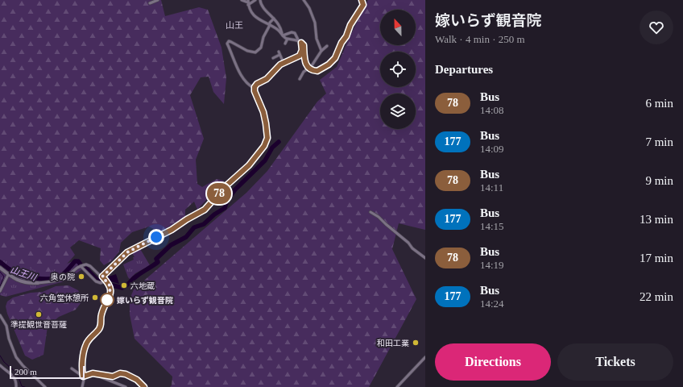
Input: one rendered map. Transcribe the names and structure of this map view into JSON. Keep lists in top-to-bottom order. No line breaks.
{"districts":["山王"],"water":["山王川"],"places":["奥の院","六地蔵","六角堂休憩所","嫁いらず観音院","準提観世音菩薩","和田工業"],"lines":["bus line 78"],"scale_bar":"200 m","north":"top","page":{"on_map":"78","heading":[["嫁いらず観音院","Walk · 4 min · 250 m"],"Departures"],"list":[{"mark":"78","name":"Bus","note":"14:08","value":"6 min"},{"mark":"177","name":"Bus","note":"14:09","value":"7 min"},{"mark":"78","name":"Bus","note":"14:11","value":"9 min"},{"mark":"177","name":"Bus","note":"14:15","value":"13 min"},{"mark":"78","name":"Bus","note":"14:19","value":"17 min"},{"mark":"177","name":"Bus","note":"14:24","value":"22 min"}],"buttons":["Directions","Tickets"],"scale":"200 m"}}
